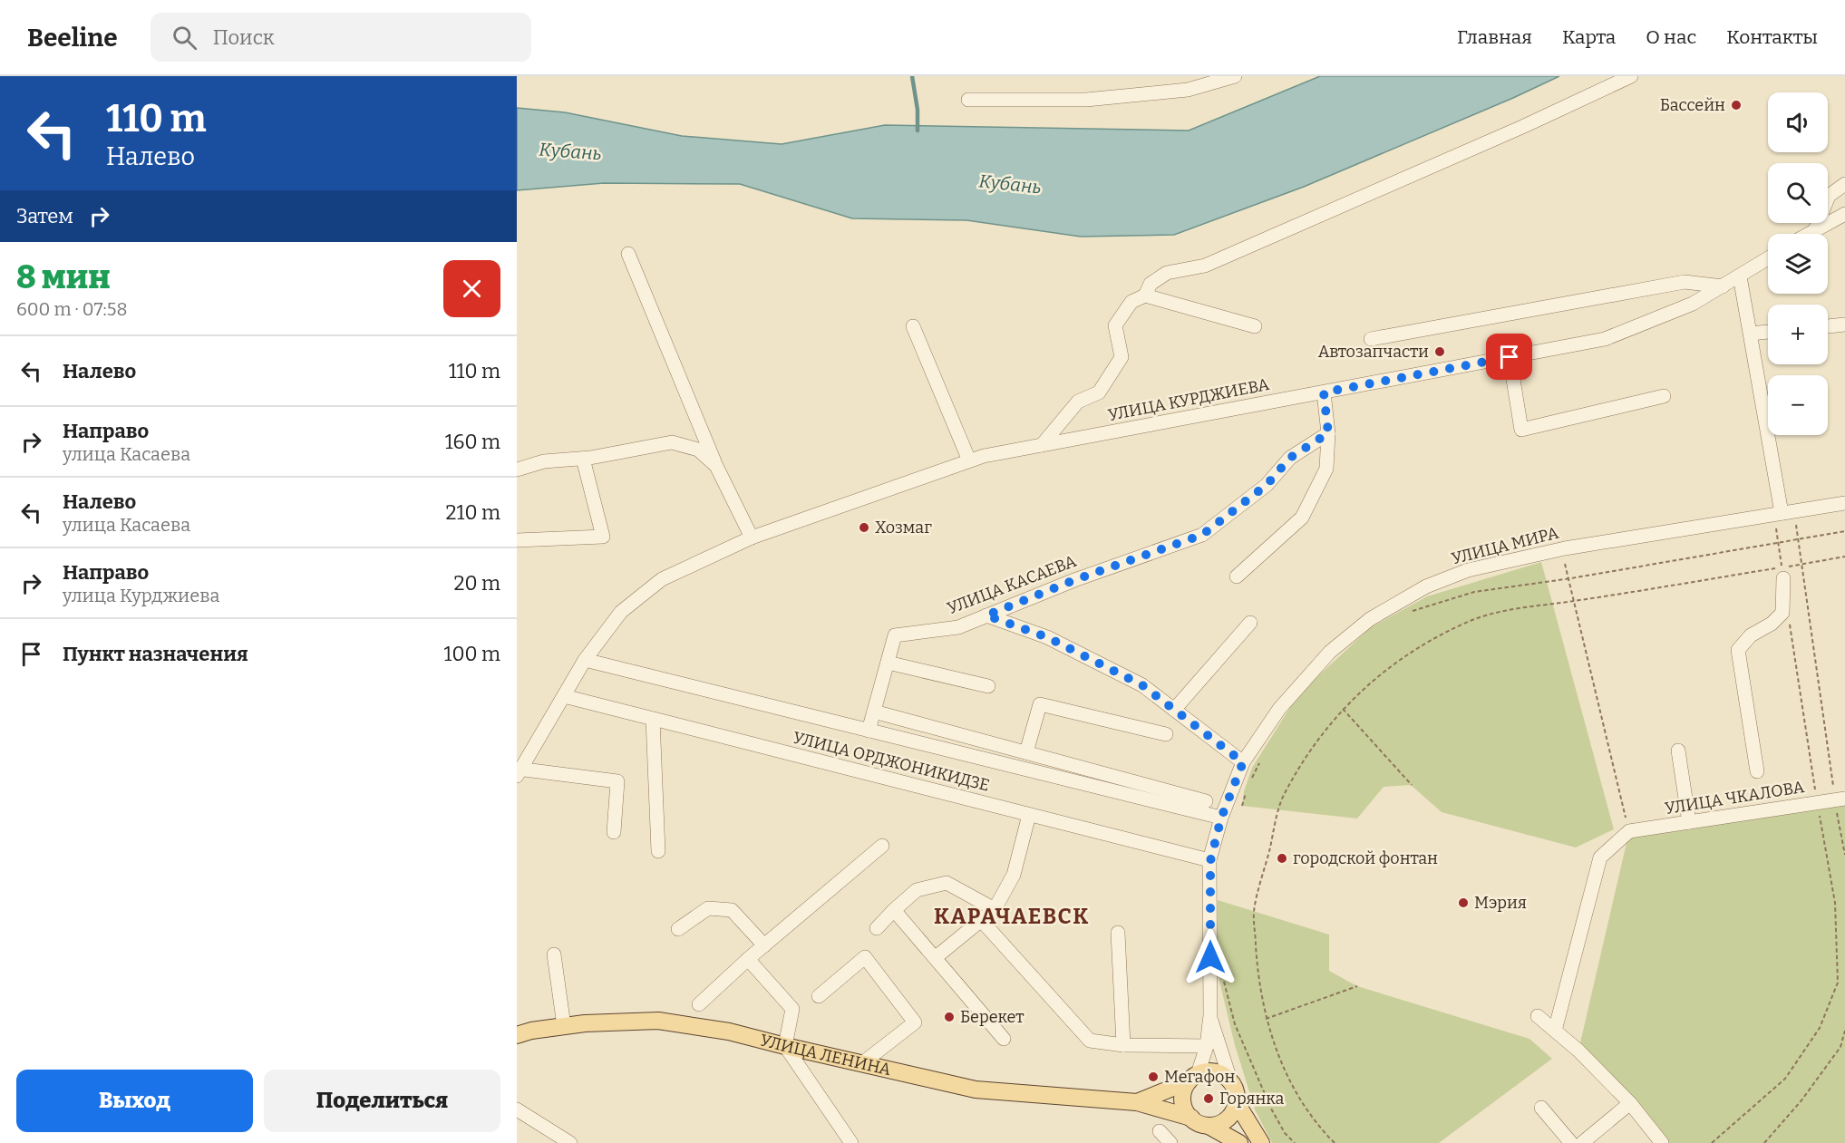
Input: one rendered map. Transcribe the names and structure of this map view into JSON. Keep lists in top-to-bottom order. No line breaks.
{"streets":{"main road":["УЛИЦА ЛЕНИНА"],"street":["УЛИЦА КУРДЖИЕВА","УЛИЦА МИРА","УЛИЦА КАСАЕВА","УЛИЦА ОРДЖОНИКИДЗЕ","УЛИЦА ЧКАЛОВА"]},"crossings":[["УЛИЦА КУРДЖИЕВА","УЛИЦА ОРДЖОНИКИДЗЕ"],["УЛИЦА МИРА","УЛИЦА ОРДЖОНИКИДЗЕ"],["УЛИЦА МИРА","УЛИЦА ЛЕНИНА"],["УЛИЦА КАСАЕВА","УЛИЦА ОРДЖОНИКИДЗЕ"]],"districts":["КАРАЧАЕВСК"],"water":["Кубань"],"places":["Бассейн","Автозапчасти","Хозмаг","городской фонтан","Мэрия","Берекет","Мегафон","Горянка"],"page":{"header":"Beeline","search":"Поиск","nav":["Главная","Карта","О нас","Контакты"],"turn":["110 m","Налево"],"map_buttons":["+","−"],"then":"Затем","heading":["8 мин","600 m · 07:58"],"list":[{"name":"Налево","value":"110 m"},{"name":"Направо","note":"улица Касаева","value":"160 m"},{"name":"Налево","note":"улица Касаева","value":"210 m"},{"name":"Направо","note":"улица Курджиева","value":"20 m"},{"name":"Пункт назначения","value":"100 m"}],"buttons":["Выход","Поделиться"]}}
